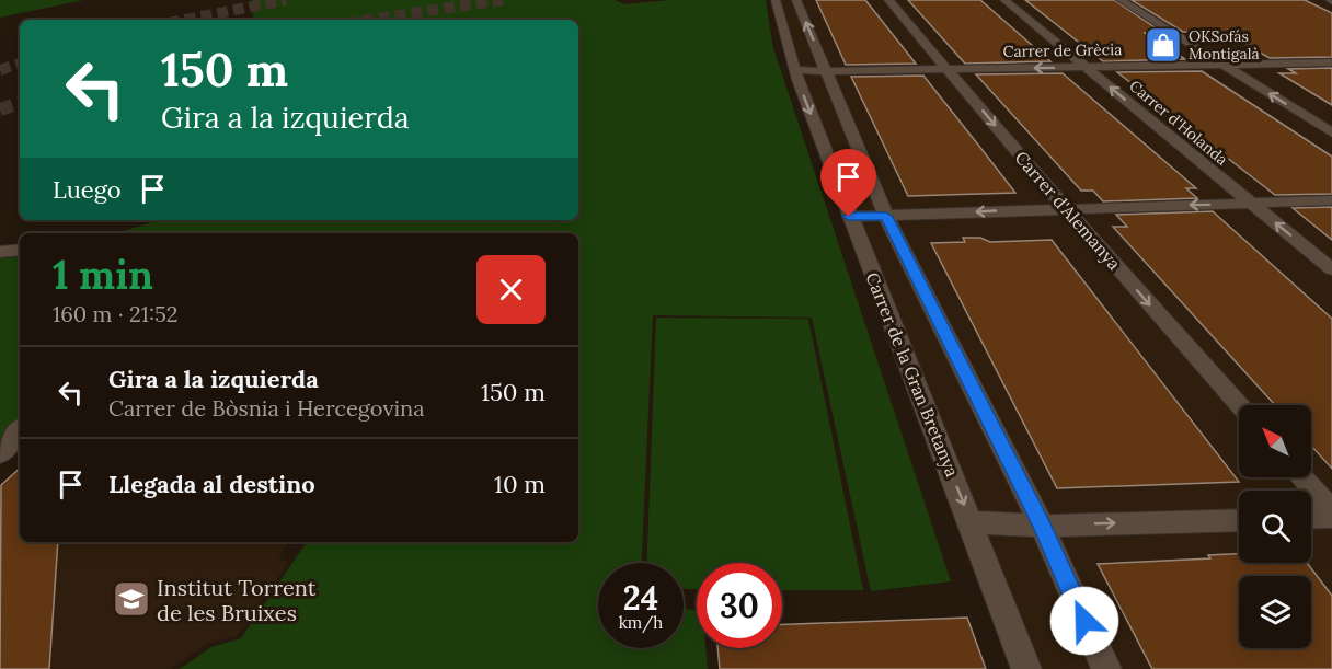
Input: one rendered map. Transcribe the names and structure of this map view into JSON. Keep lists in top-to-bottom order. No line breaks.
{"streets":{"street":["Carrer de Grècia","Carrer d'Holanda","Carrer d'Alemanya","Carrer de la Gran Bretanya"]},"crossings":[["Carrer de Grècia","Carrer d'Holanda"],["Carrer de Grècia","Carrer d'Alemanya"],["Carrer de Grècia","Carrer de la Gran Bretanya"]],"one_way":["Carrer d'Alemanya"],"places":{"shop":["OKSofás Montigalà"],"school or university":["Institut Torrent de les Bruixes"]},"north":"top left","page":{"turn":["150 m","Gira a la izquierda"],"then":"Luego","heading":["1 min","160 m · 21:52"],"list":[{"name":"Gira a la izquierda","note":"Carrer de Bòsnia i Hercegovina","value":"150 m"},{"name":"Llegada al destino","value":"10 m"}],"speed":"24 km/h","limit":"30"}}
